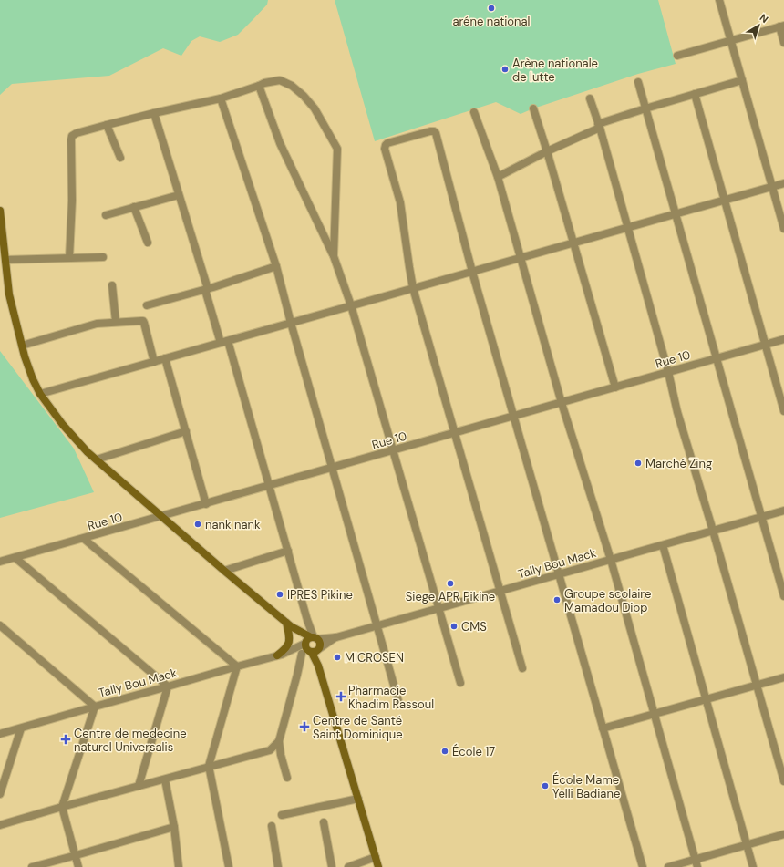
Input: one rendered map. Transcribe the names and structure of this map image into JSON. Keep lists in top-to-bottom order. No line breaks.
{"streets":{"street":["Rue 10","Tally Bou Mack"]},"places":{"other":["aréne national","Arène nationale de lutte","Marché Zing","nank nank","Siege APR Pikine","IPRES Pikine","Groupe scolaire Mamadou Diop","CMS","MICROSEN","École 17","École Mame Yelli Badiane"],"health":["Pharmacie Khadim Rassoul","Centre de Santé Saint Dominique","Centre de medecine naturel Universalis"]},"north":"top right"}
